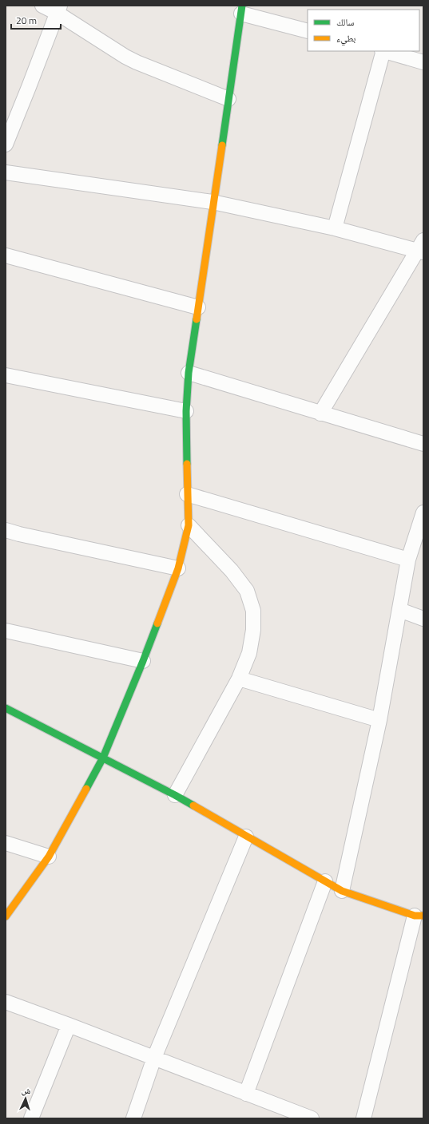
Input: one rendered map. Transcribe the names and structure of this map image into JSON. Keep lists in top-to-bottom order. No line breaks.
{"legend":["سالك","بطيء"],"scale_bar":"20 m","north":"top"}
